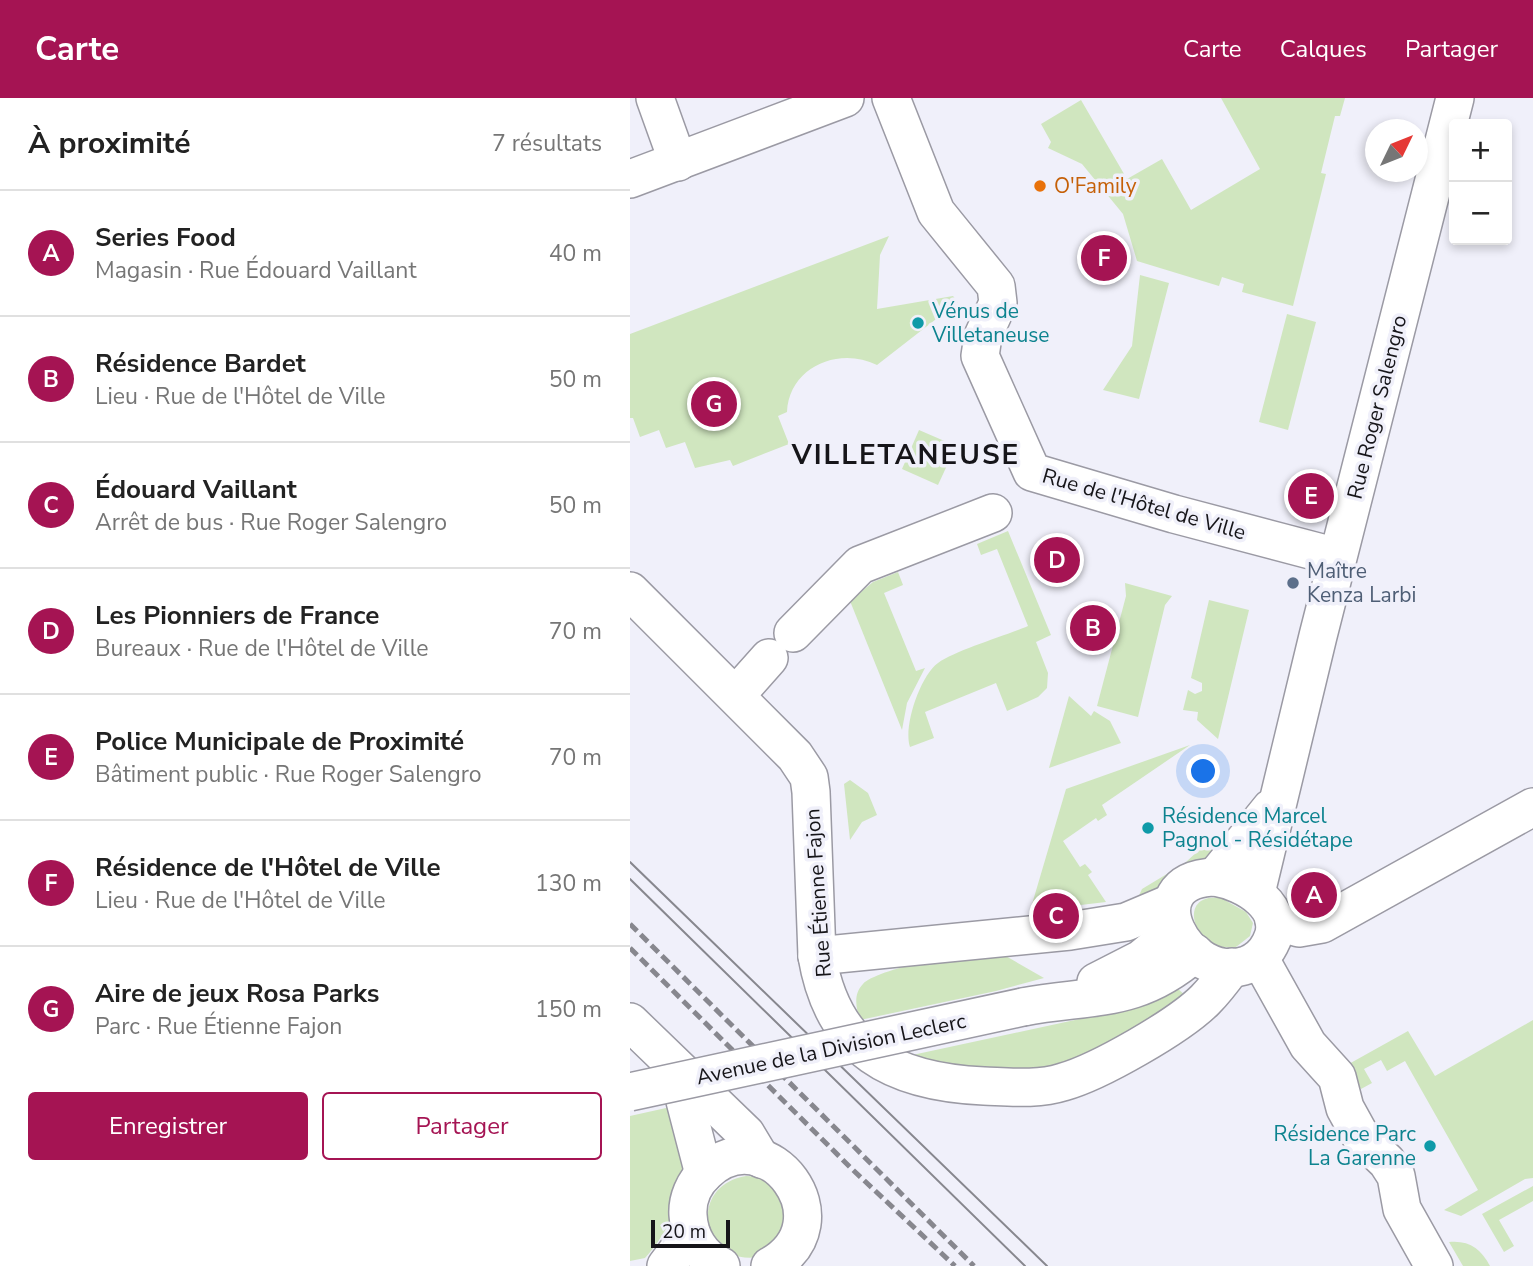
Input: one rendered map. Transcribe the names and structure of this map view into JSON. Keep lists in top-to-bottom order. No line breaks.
{"streets":{"street":["Rue Roger Salengro","Rue de l'Hôtel de Ville","Rue Étienne Fajon","Avenue de la Division Leclerc"]},"crossings":[["Rue Roger Salengro","Rue de l'Hôtel de Ville"],["Rue Roger Salengro","Rue Étienne Fajon"],["Rue Roger Salengro","Avenue de la Division Leclerc"],["Rue Étienne Fajon","Avenue de la Division Leclerc"]],"districts":["VILLETANEUSE"],"places":["O'Family","Vénus de Villetaneuse","Maître Kenza Larbi","Résidence Marcel Pagnol - Résidétape","Résidence Parc La Garenne"],"scale_bar":"20 m","north":"top right","page":{"header":"Carte","nav":["Carte","Calques","Partager"],"heading":["À proximité","7 résultats"],"map_buttons":["+","−"],"list":[{"mark":"A","name":"Series Food","note":"Magasin · Rue Édouard Vaillant","value":"40 m"},{"mark":"B","name":"Résidence Bardet","note":"Lieu · Rue de l'Hôtel de Ville","value":"50 m"},{"mark":"C","name":"Édouard Vaillant","note":"Arrêt de bus · Rue Roger Salengro","value":"50 m"},{"mark":"D","name":"Les Pionniers de France","note":"Bureaux · Rue de l'Hôtel de Ville","value":"70 m"},{"mark":"E","name":"Police Municipale de Proximité","note":"Bâtiment public · Rue Roger Salengro","value":"70 m"},{"mark":"F","name":"Résidence de l'Hôtel de Ville","note":"Lieu · Rue de l'Hôtel de Ville","value":"130 m"},{"mark":"G","name":"Aire de jeux Rosa Parks","note":"Parc · Rue Étienne Fajon","value":"150 m"}],"pins":["F","G","E","D","B","A","C"],"buttons":["Enregistrer","Partager"],"scale":"20 m"}}
